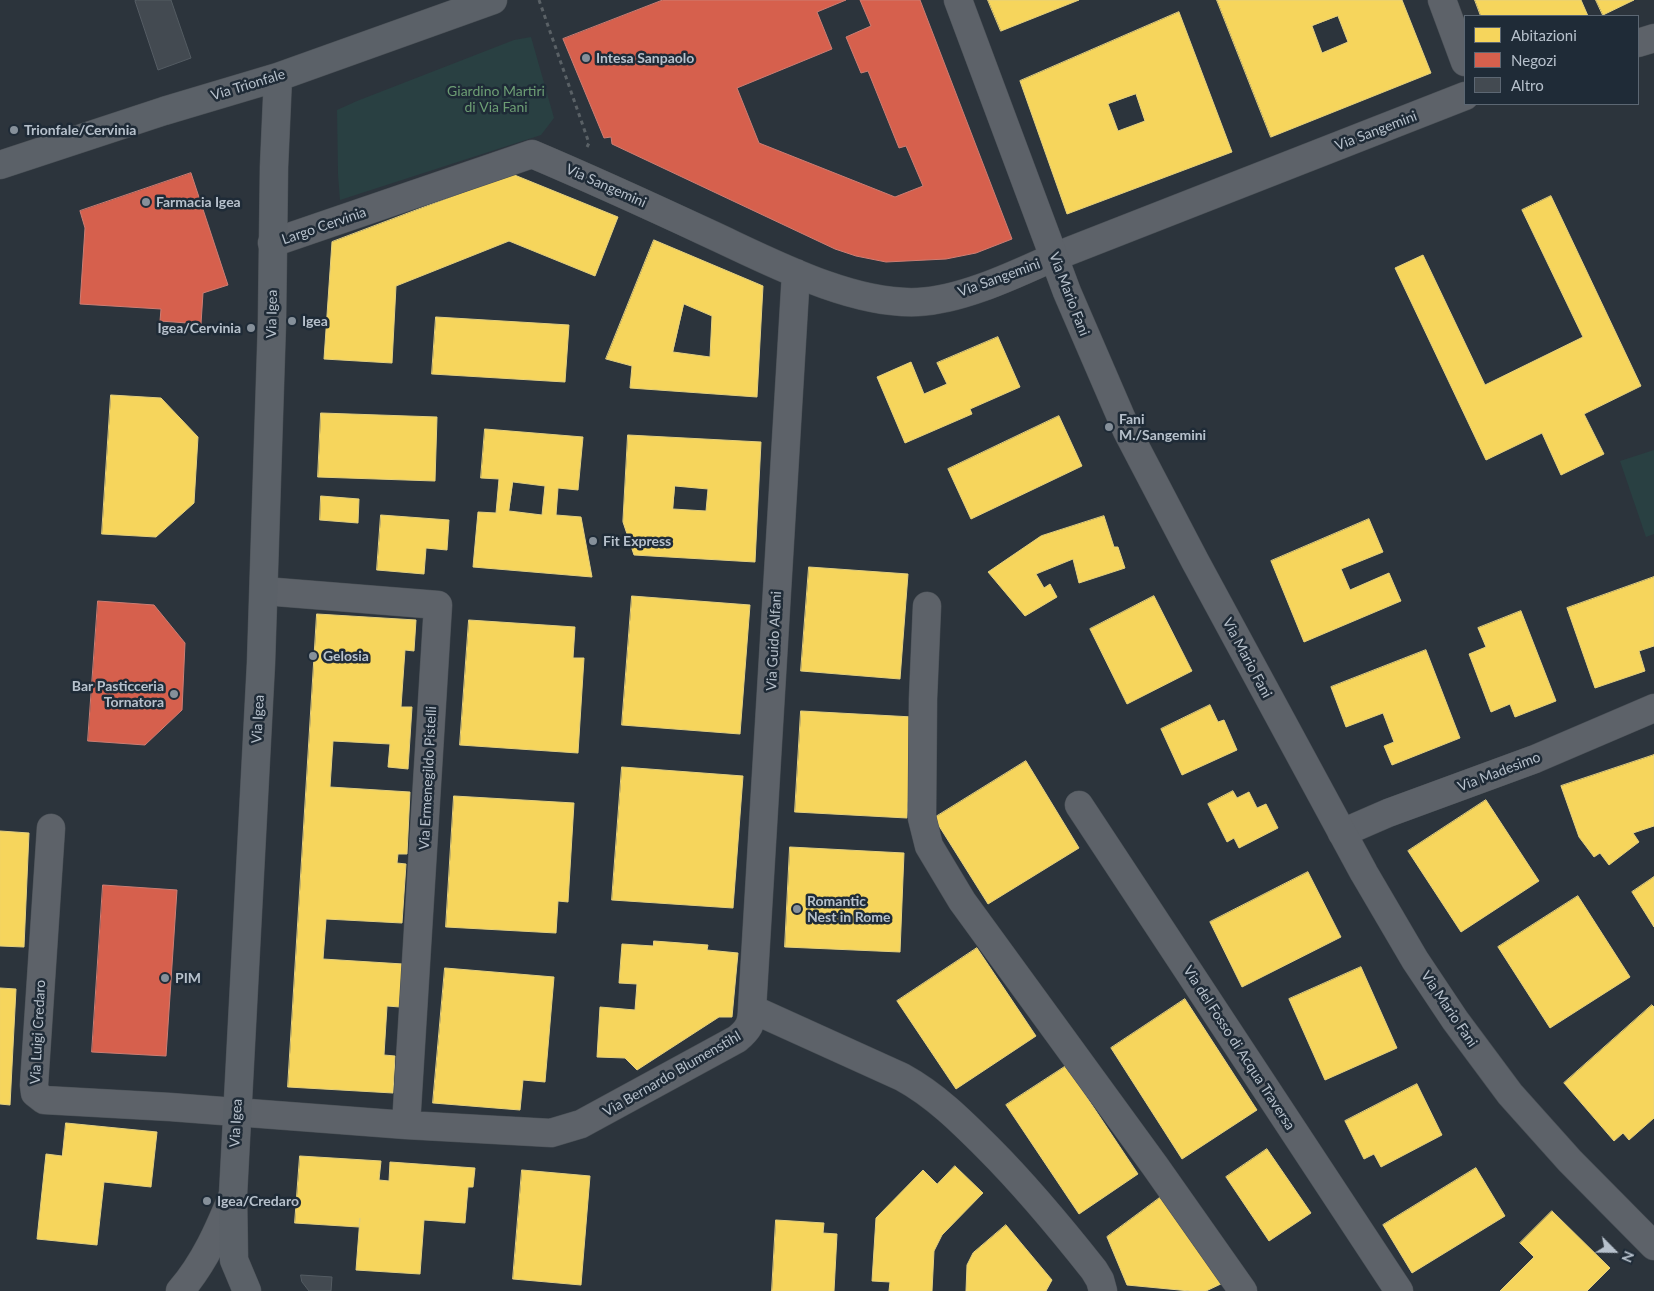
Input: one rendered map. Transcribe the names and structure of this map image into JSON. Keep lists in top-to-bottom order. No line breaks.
{"streets":{"main road":["Via Trionfale","Largo Cervinia","Via Igea"],"street":["Via Sangemini","Via Mario Fani","Via Guido Alfani","Via Madesimo","Via Ermenegildo Pistelli","Via Luigi Credaro","Via del Fosso di Acqua Traversa","Via Bernardo Blumenstihl"]},"crossings":[["Via Trionfale","Largo Cervinia"],["Via Sangemini","Largo Cervinia"],["Via Sangemini","Via Mario Fani"],["Via Sangemini","Via Guido Alfani"],["Largo Cervinia","Via Igea"],["Via Mario Fani","Via Madesimo"],["Via Igea","Via Ermenegildo Pistelli"],["Via Igea","Via Luigi Credaro"],["Via Igea","Via Bernardo Blumenstihl"],["Via Guido Alfani","Via Bernardo Blumenstihl"],["Via Ermenegildo Pistelli","Via Bernardo Blumenstihl"],["Via Luigi Credaro","Via Bernardo Blumenstihl"]],"parks":["Giardino Martiri di Via Fani"],"places":["Intesa Sanpaolo","Trionfale/Cervinia","Farmacia Igea","Igea","Igea/Cervinia","Fani M./Sangemini","Fit Express","Gelosia","Bar Pasticceria Tornatora","Romantic Nest in Rome","PIM","Igea/Credaro"],"legend":["Abitazioni","Negozi","Altro"],"north":"bottom right"}
